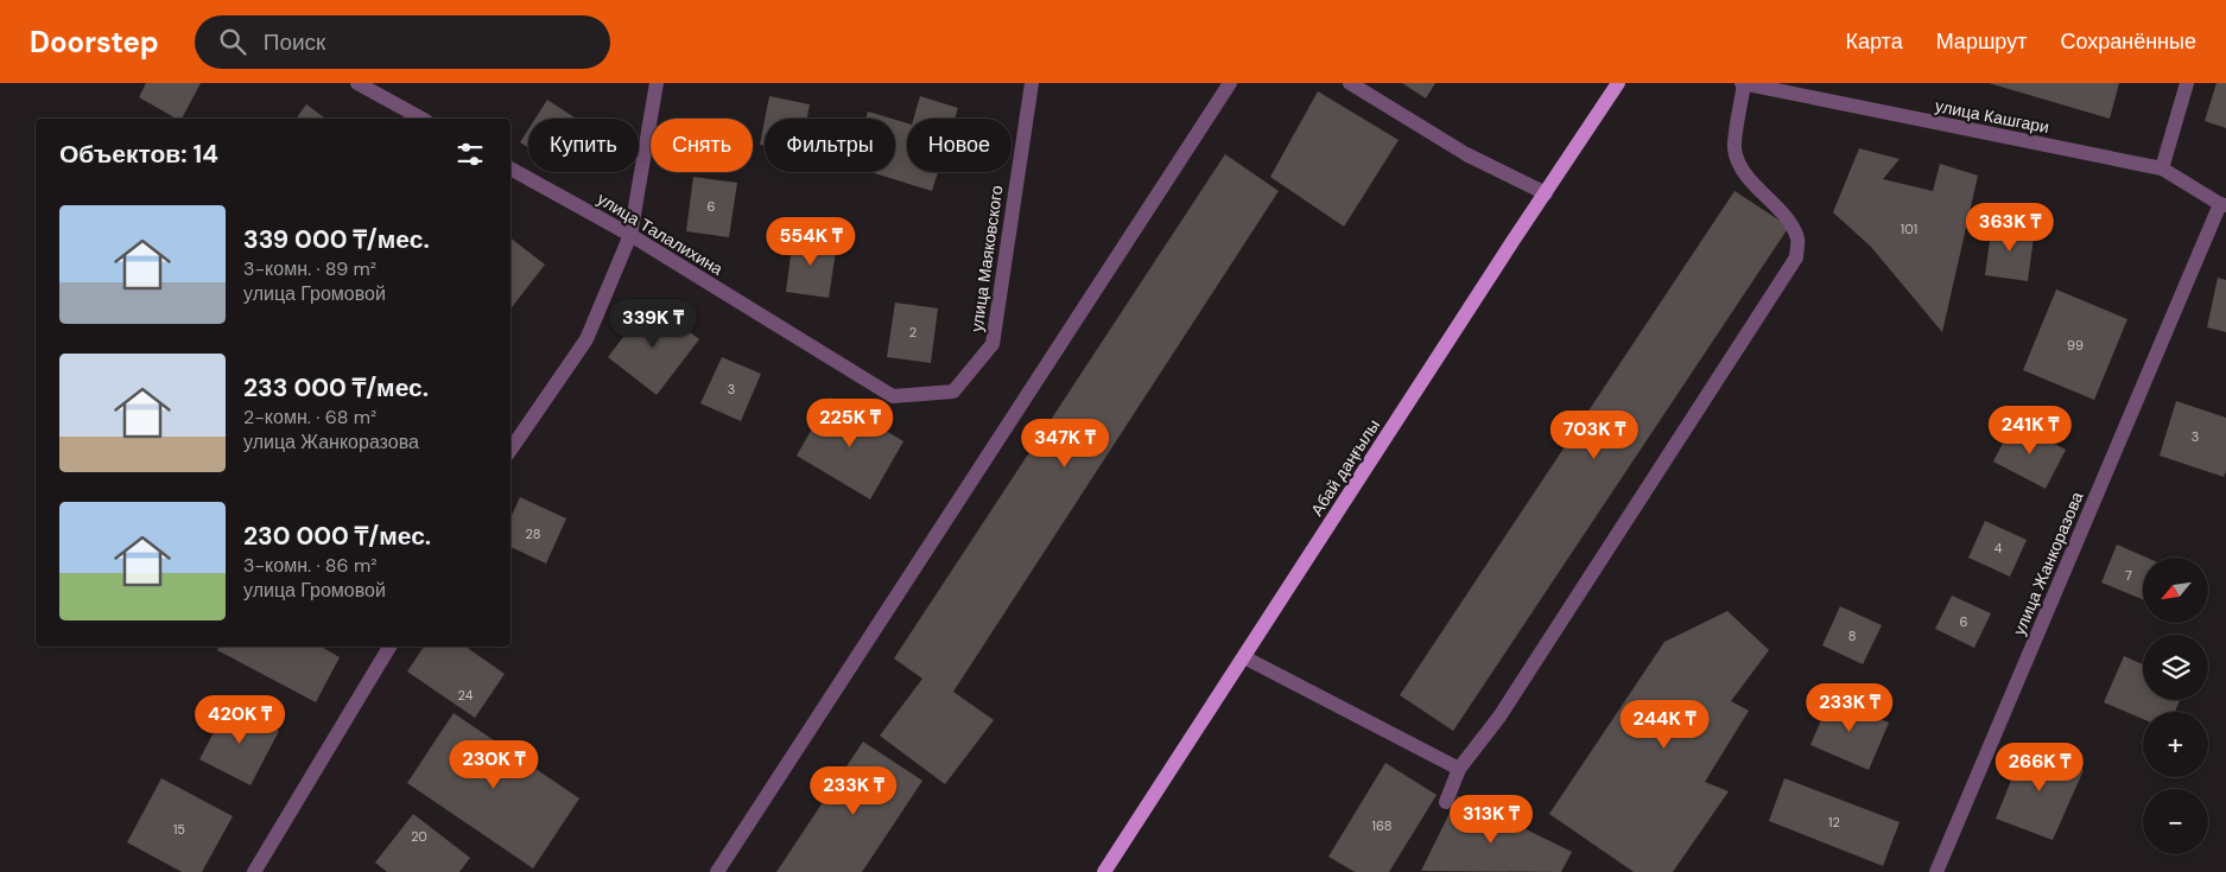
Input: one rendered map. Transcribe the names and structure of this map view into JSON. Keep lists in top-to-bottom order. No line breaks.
{"streets":{"main road":["Абай даңғылы"],"street":["улица Кашгари","улица Талалихина","улица Маяковского","улица Жанкоразова"]},"crossings":[["улица Кашгари","улица Жанкоразова"],["улица Талалихина","улица Маяковского"]],"house_numbers":["6","101","2","99","3","3","28","4","7","6","8","24","12","168","15","20"],"north":"bottom left","page":{"header":"Doorstep","search":"Поиск","nav":["Карта","Маршрут","Сохранённые"],"chip":["Купить","Снять","Фильтры","Новое"],"heading":"Объектов: 14","list":[{"name":"339 000 ₸/мес.","note":"3-комн. · 89 m² · улица Громовой"},{"name":"233 000 ₸/мес.","note":"2-комн. · 68 m² · улица Жанкоразова"},{"name":"230 000 ₸/мес.","note":"3-комн. · 86 m² · улица Громовой"}],"price":["363K ₸","554K ₸","339K ₸","225K ₸","241K ₸","703K ₸","347K ₸","233K ₸","420K ₸","244K ₸","230K ₸","266K ₸","233K ₸","313K ₸"],"map_buttons":["+","−"]}}
